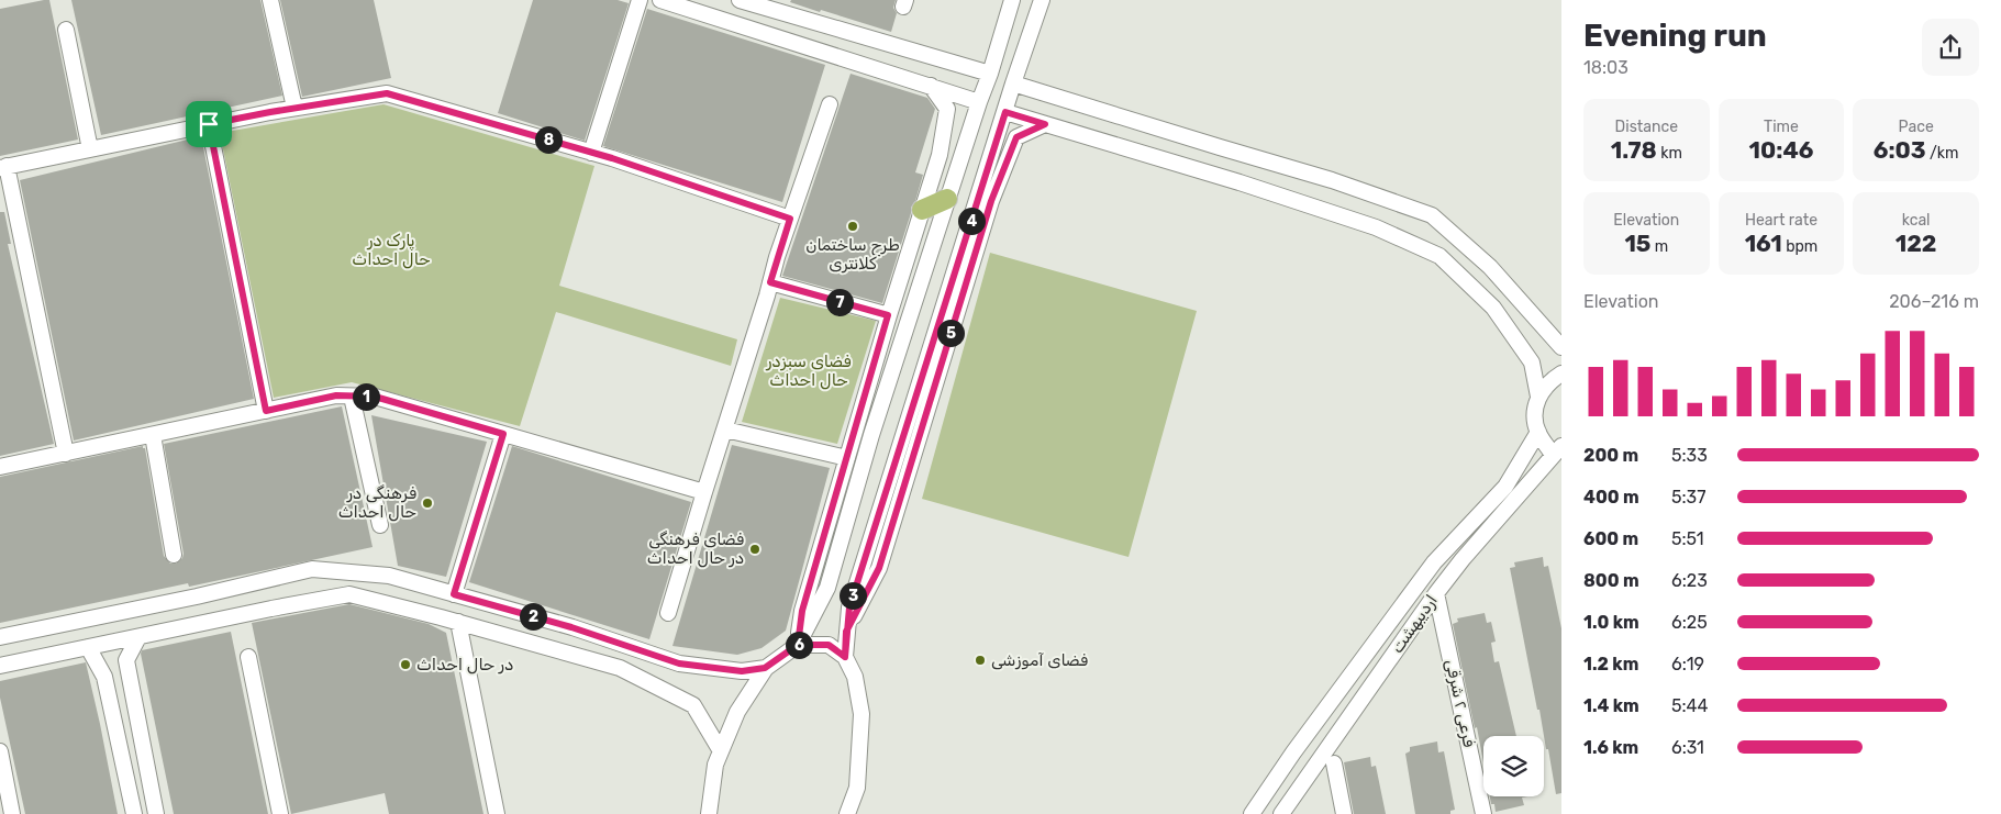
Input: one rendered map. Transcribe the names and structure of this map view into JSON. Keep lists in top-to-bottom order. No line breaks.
{"streets":{"street":["اردیبهشت","فرعی ۲ شرقی"]},"crossings":[["اردیبهشت","فرعی ۲ شرقی"]],"parks":["پارک در حال احداث","فضای سبزدر حال احداث"],"places":["طرح ساختمان کلانتری","فرهنگی در حال احداث","فضای فرهنگی در حال احداث","فضای آموزشی","در حال احداث"],"page":{"heading":["Evening run","18:03"],"stats":[["Distance","1.78 km"],["Time","10:46"],["Pace","6:03 /km"],["Elevation","15 m"],["Heart rate","161 bpm"],["kcal","122"]],"pins":["8","4","7","5","1","3","2","6"],"chart":["Elevation","206–216 m"],"list":[{"name":"200 m","note":"5:33"},{"name":"400 m","note":"5:37"},{"name":"600 m","note":"5:51"},{"name":"800 m","note":"6:23"},{"name":"1.0 km","note":"6:25"},{"name":"1.2 km","note":"6:19"},{"name":"1.4 km","note":"5:44"},{"name":"1.6 km","note":"6:31"}]}}
